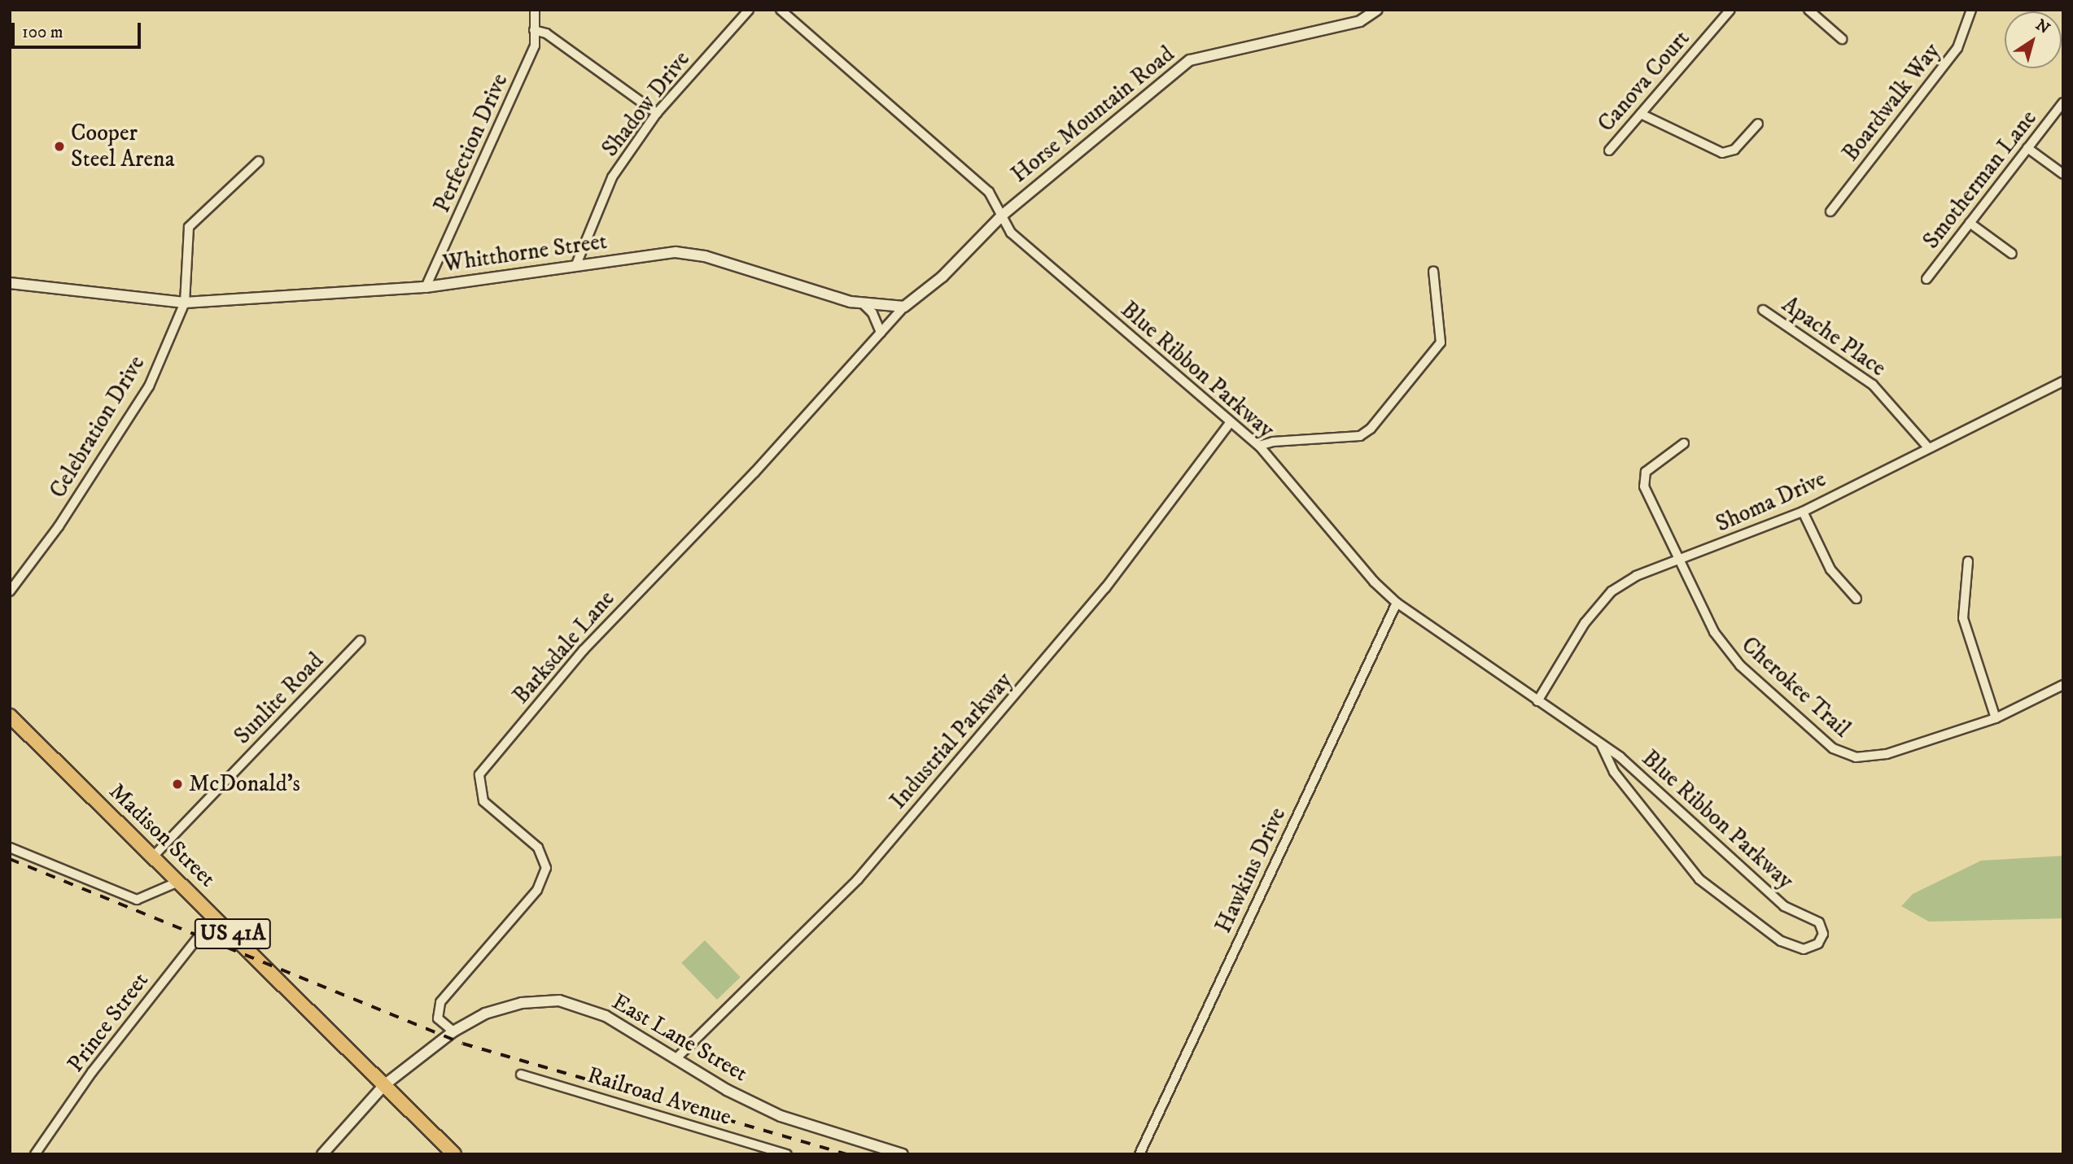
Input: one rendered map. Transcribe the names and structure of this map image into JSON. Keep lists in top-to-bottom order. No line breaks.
{"streets":{"main road":["Madison Street","US 41A"],"street":["Canova Court","Boardwalk Way","Shadow Drive","Horse Mountain Road","Perfection Drive","Smotherman Lane","Whitthorne Street","Apache Place","Blue Ribbon Parkway","Celebration Drive","Shoma Drive","Barksdale Lane","Cherokee Trail","Sunlite Road","Industrial Parkway","Hawkins Drive","Prince Street","East Lane Street","Railroad Avenue"]},"crossings":[["Shadow Drive","Whitthorne Street"],["Horse Mountain Road","Blue Ribbon Parkway"],["Perfection Drive","Whitthorne Street"],["Whitthorne Street","Celebration Drive"],["Whitthorne Street","Barksdale Lane"],["Apache Place","Shoma Drive"],["Blue Ribbon Parkway","Shoma Drive"],["Blue Ribbon Parkway","Industrial Parkway"],["Blue Ribbon Parkway","Hawkins Drive"],["Shoma Drive","Cherokee Trail"],["Barksdale Lane","East Lane Street"],["Sunlite Road","Madison Street"],["Industrial Parkway","East Lane Street"],["Madison Street","Prince Street"],["Madison Street","East Lane Street"]],"places":["Cooper Steel Arena","McDonald's"],"scale_bar":"100 m","north":"top right"}
